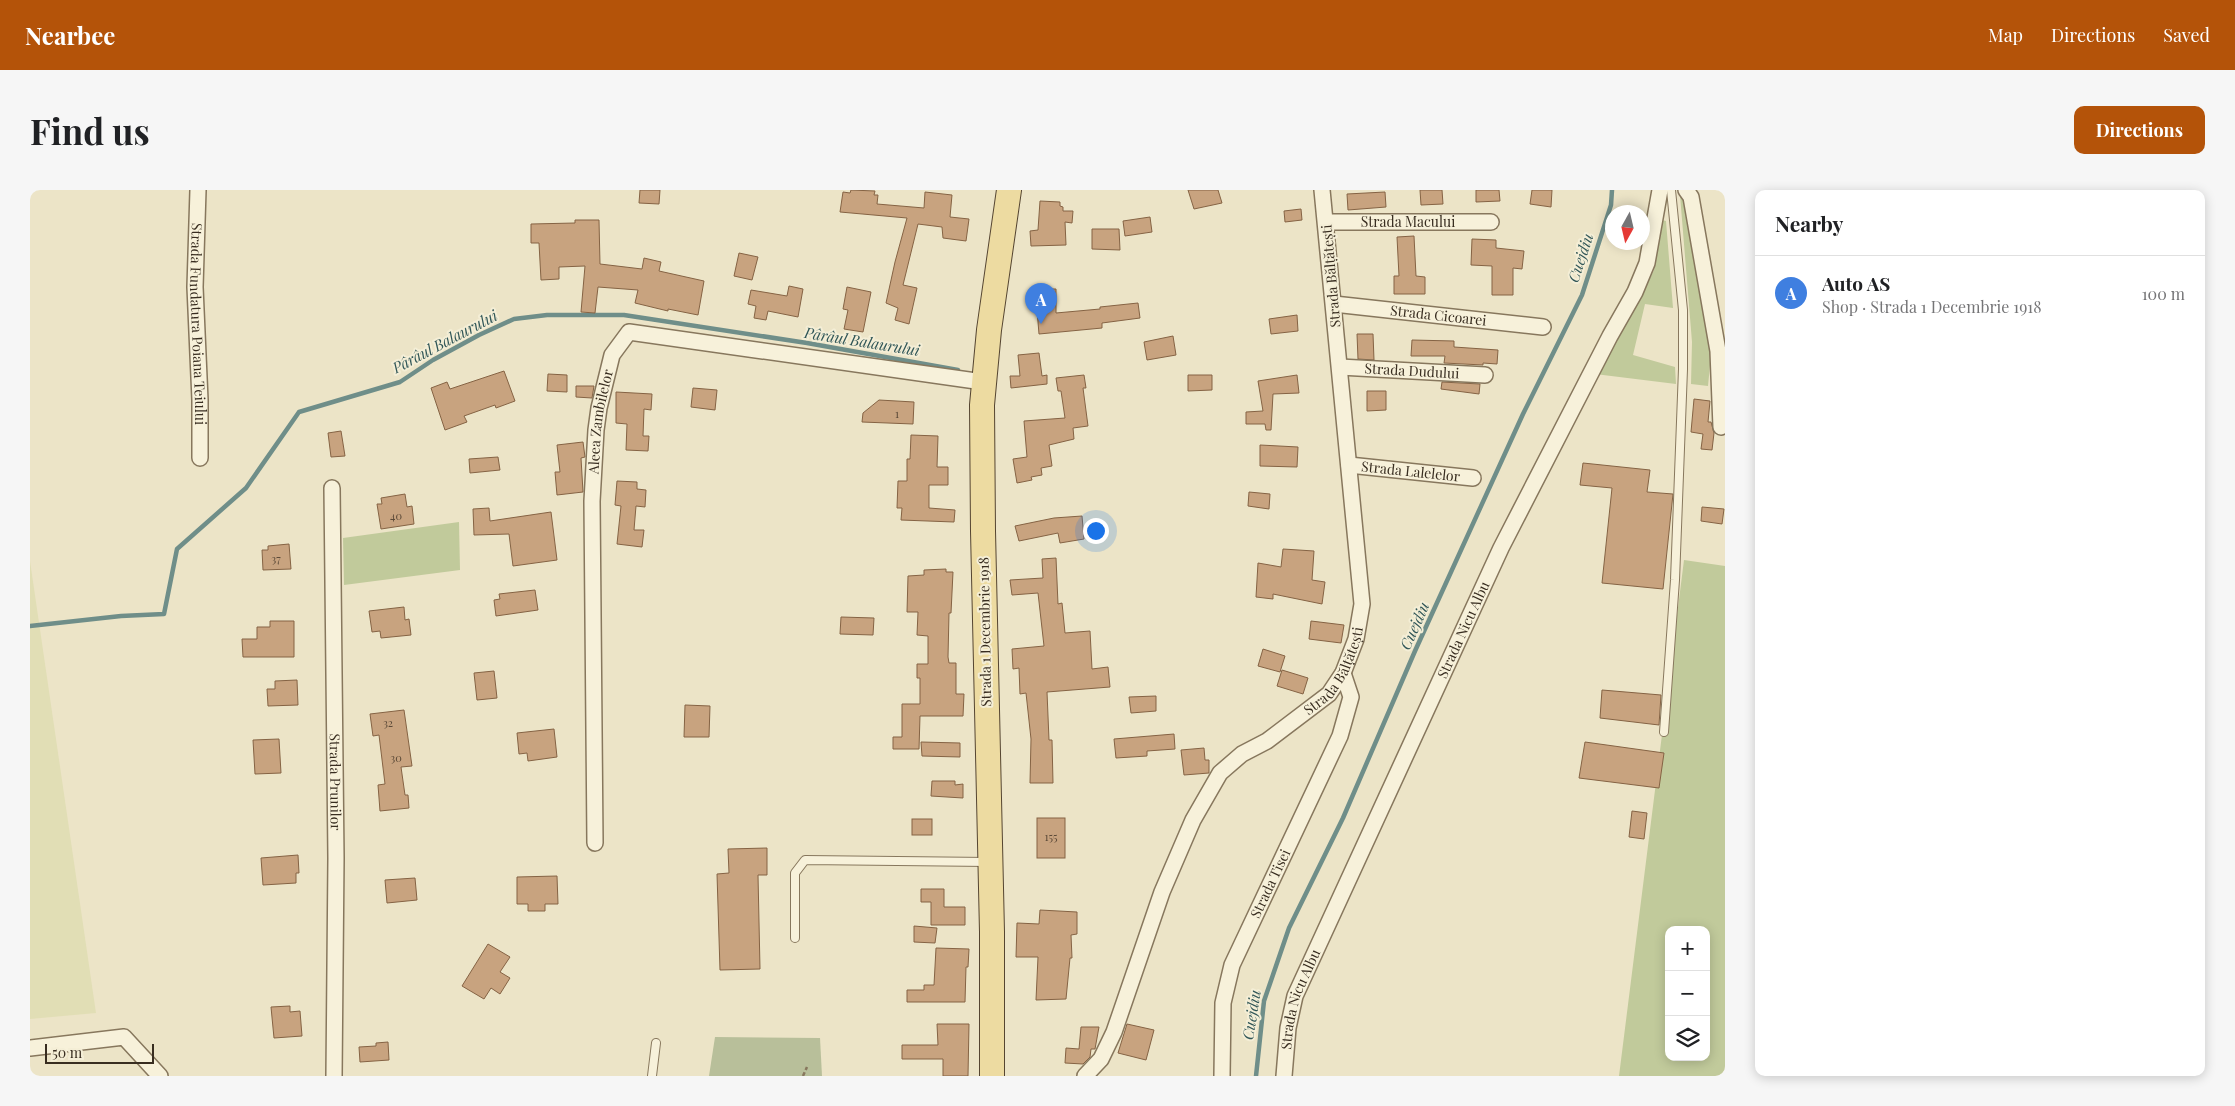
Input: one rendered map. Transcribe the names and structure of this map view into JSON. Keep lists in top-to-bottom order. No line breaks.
{"streets":{"main road":["Strada 1 Decembrie 1918"],"street":["Strada Macului","Strada Bălțătești","Strada Cicoarei","Strada Fundatura Poiana Teiului","Strada Dudului","Aleea Zambilelor","Strada Lalelelor","Strada Nicu Albu","Strada Prunilor","Strada Tisei"]},"crossings":[["Strada Macului","Strada Bălțătești"],["Strada Bălțătești","Strada Cicoarei"],["Strada Bălțătești","Strada Dudului"],["Strada Bălțătești","Strada Lalelelor"],["Strada Bălțătești","Strada Tisei"],["Aleea Zambilelor","Strada 1 Decembrie 1918"]],"water":["Cuejdiu","Pârâul Balaurului"],"house_numbers":["1","40","37","32","30","155"],"scale_bar":"50 m","north":"bottom","page":{"header":"Nearbee","nav":["Map","Directions","Saved"],"buttons":"Directions","title":"Find us","heading":"Nearby","list":[{"mark":"A","name":"Auto AS","note":"Shop · Strada 1 Decembrie 1918","value":"100 m"}],"pins":"A","map_buttons":["+","−"],"scale":"50 m"}}
